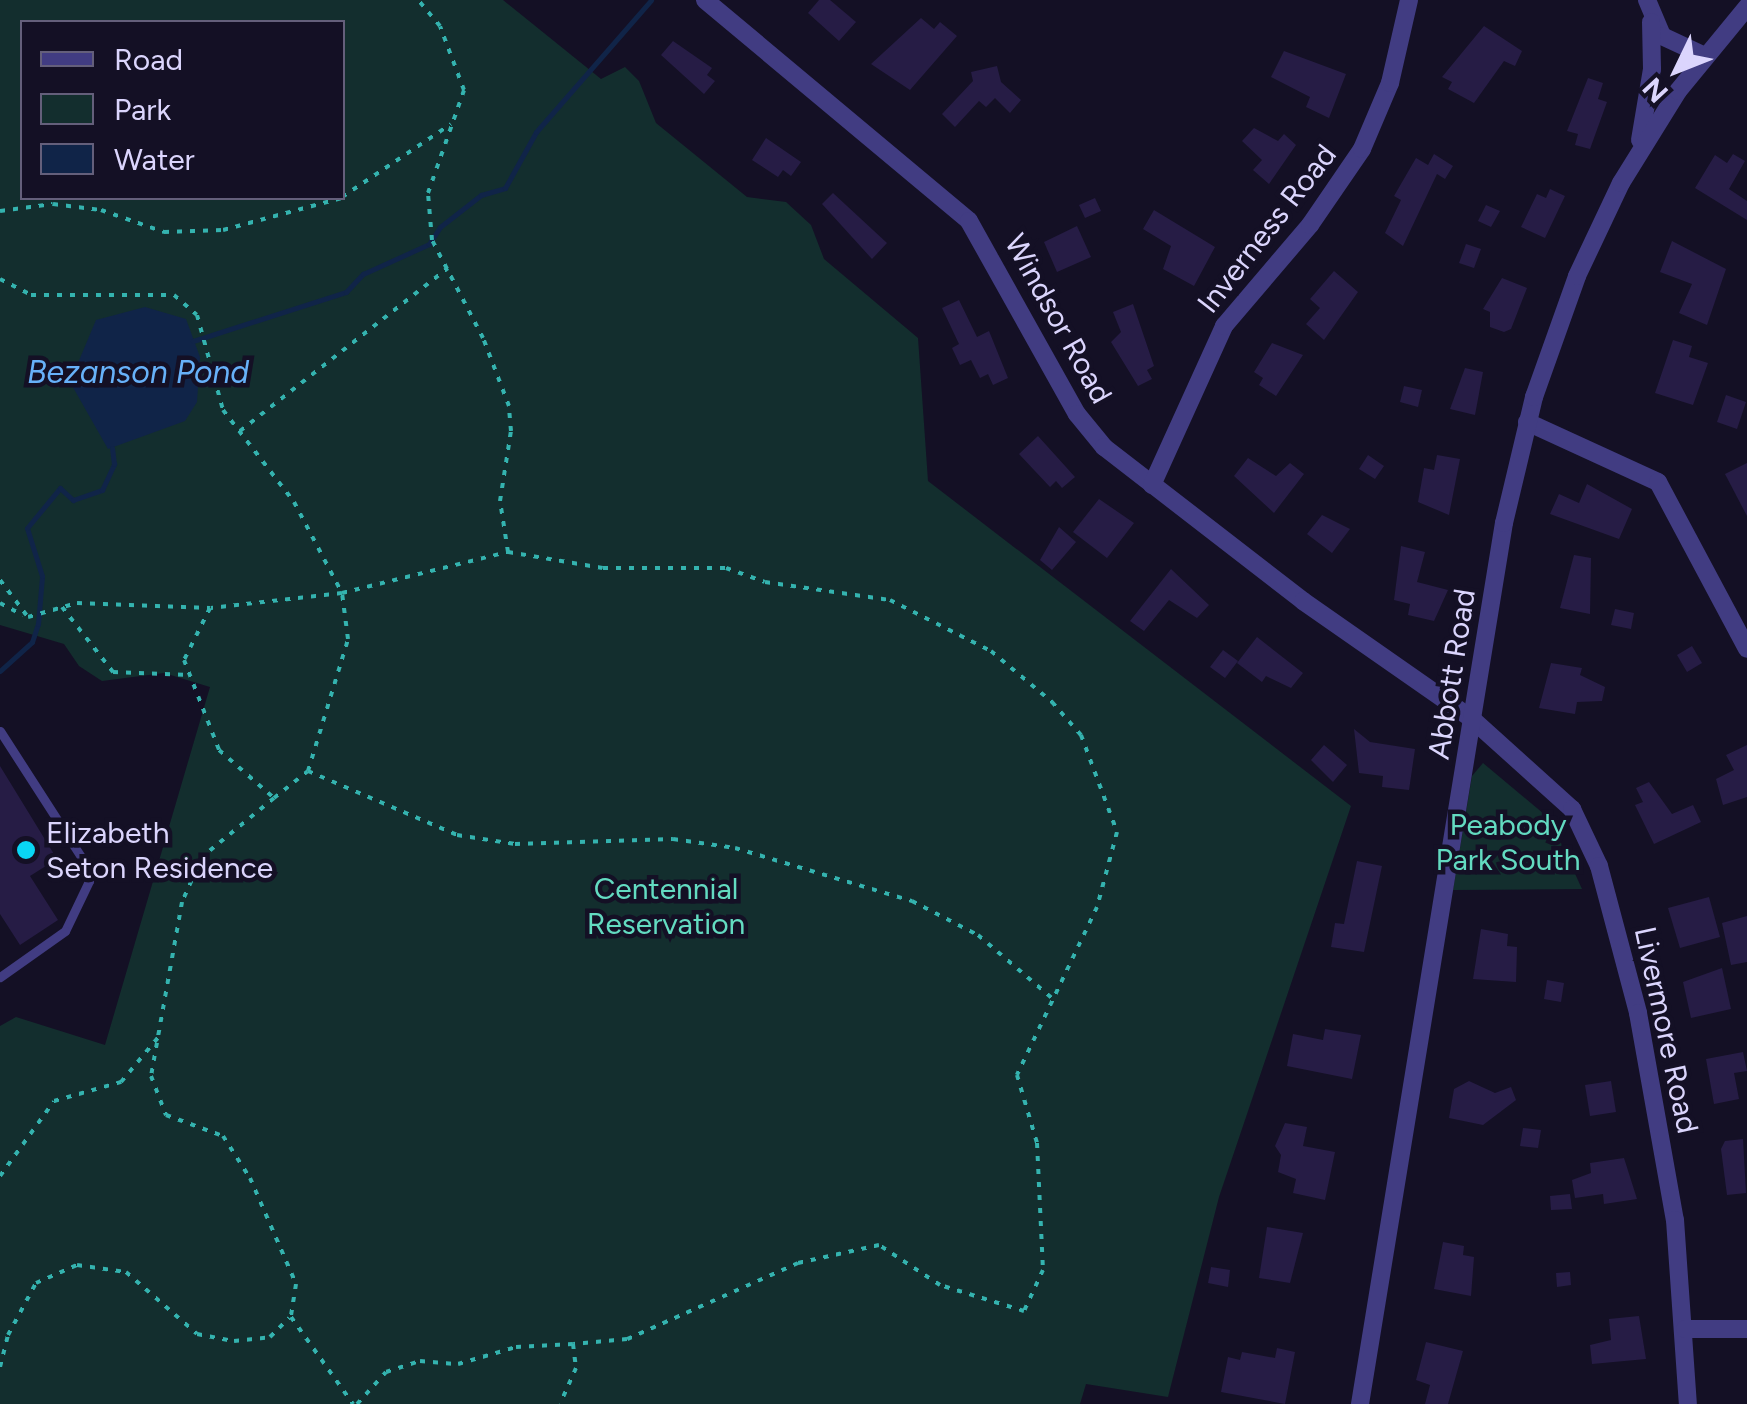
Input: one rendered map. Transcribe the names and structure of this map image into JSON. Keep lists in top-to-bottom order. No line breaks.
{"streets":{"street":["Inverness Road","Windsor Road","Abbott Road","Livermore Road"]},"crossings":[["Inverness Road","Windsor Road"],["Windsor Road","Abbott Road"],["Windsor Road","Livermore Road"],["Abbott Road","Livermore Road"]],"water":["Bezanson Pond"],"parks":["Peabody Park South","Centennial Reservation"],"places":["Elizabeth Seton Residence"],"legend":["Road","Park","Water"],"north":"bottom left"}
